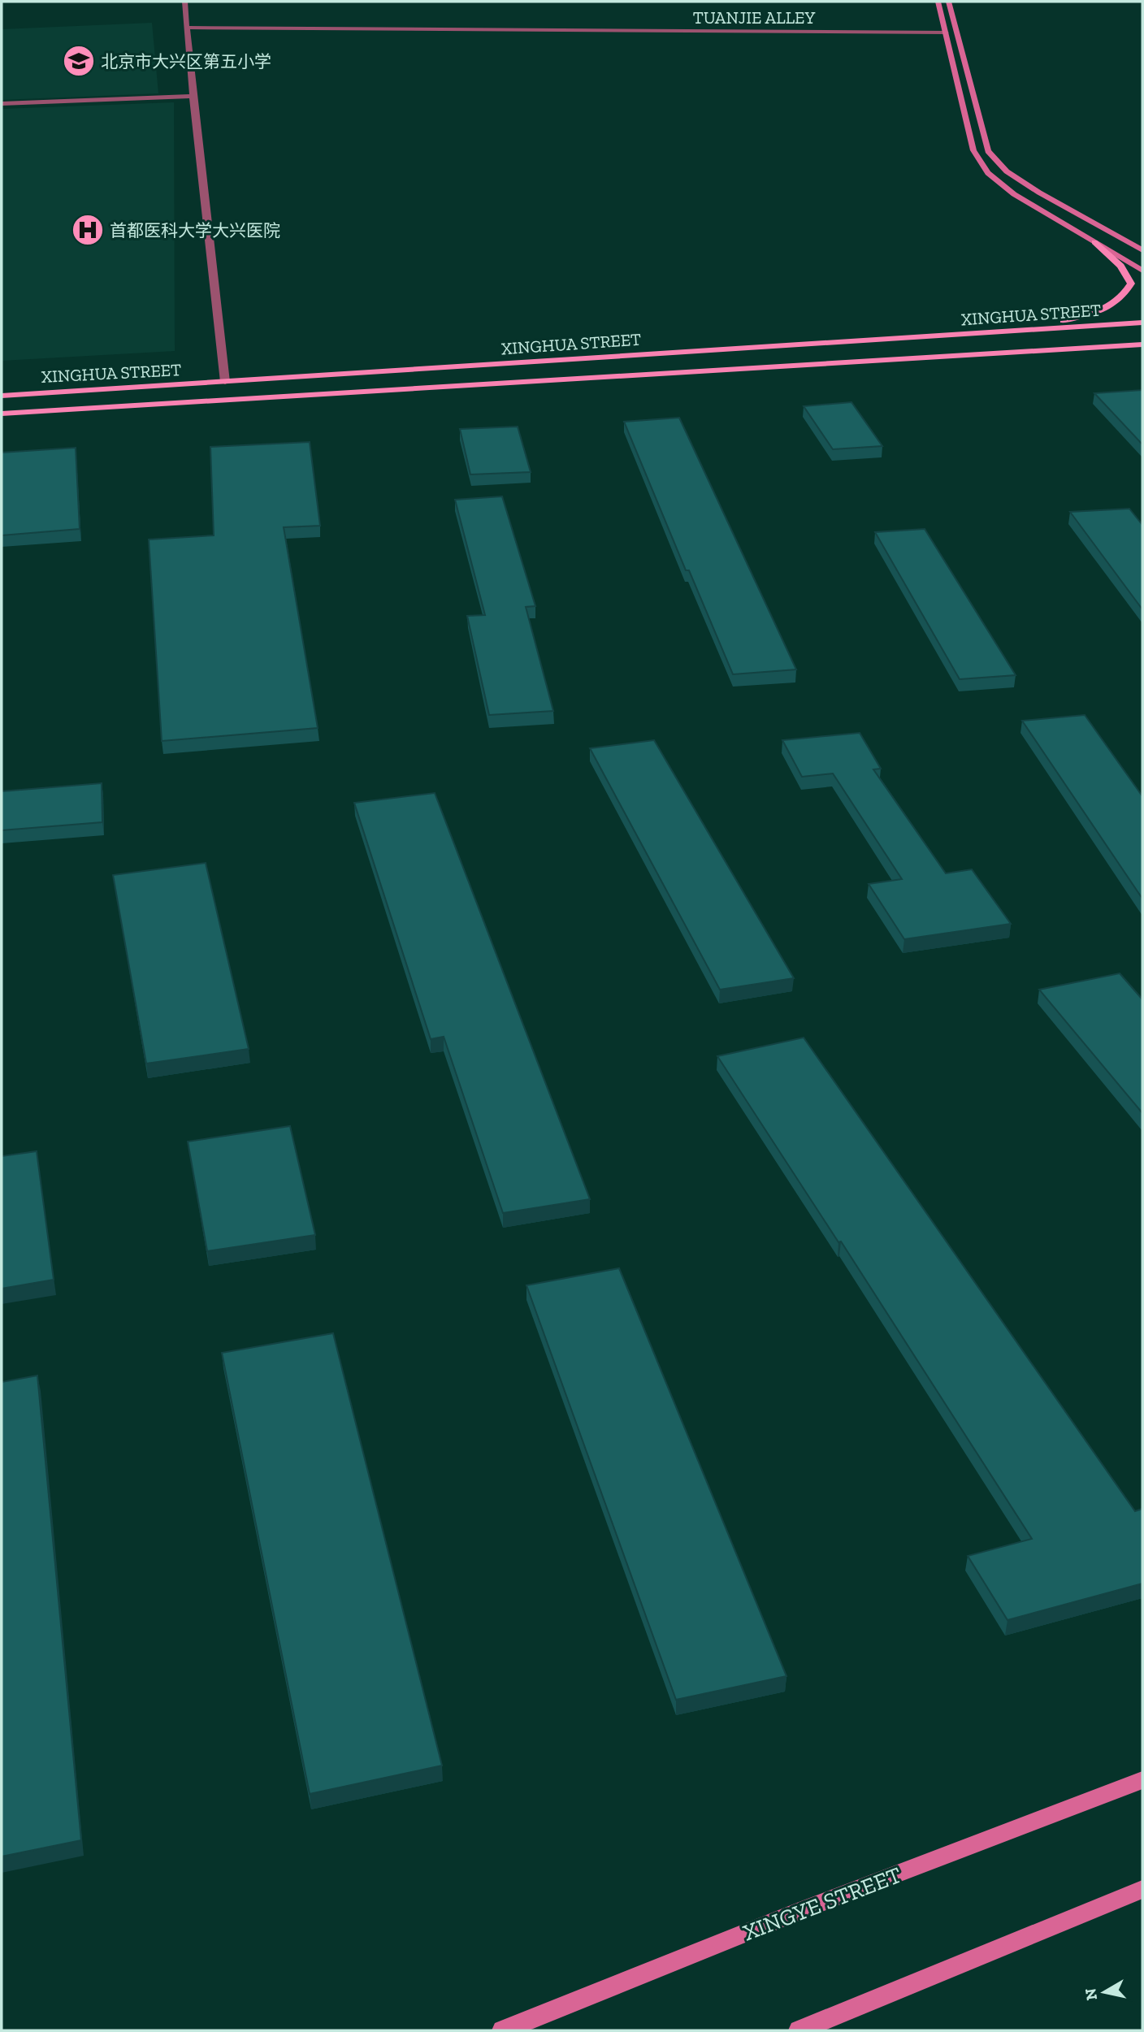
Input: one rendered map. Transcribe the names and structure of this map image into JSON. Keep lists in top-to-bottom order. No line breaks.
{"streets":{"main road":["XINGHUA STREET","XINGYE STREET"],"street":["TUANJIE ALLEY"]},"places":{"school or university":["北京市大兴区第五小学"],"hospital":["首都医科大学大兴医院"]},"north":"left"}
